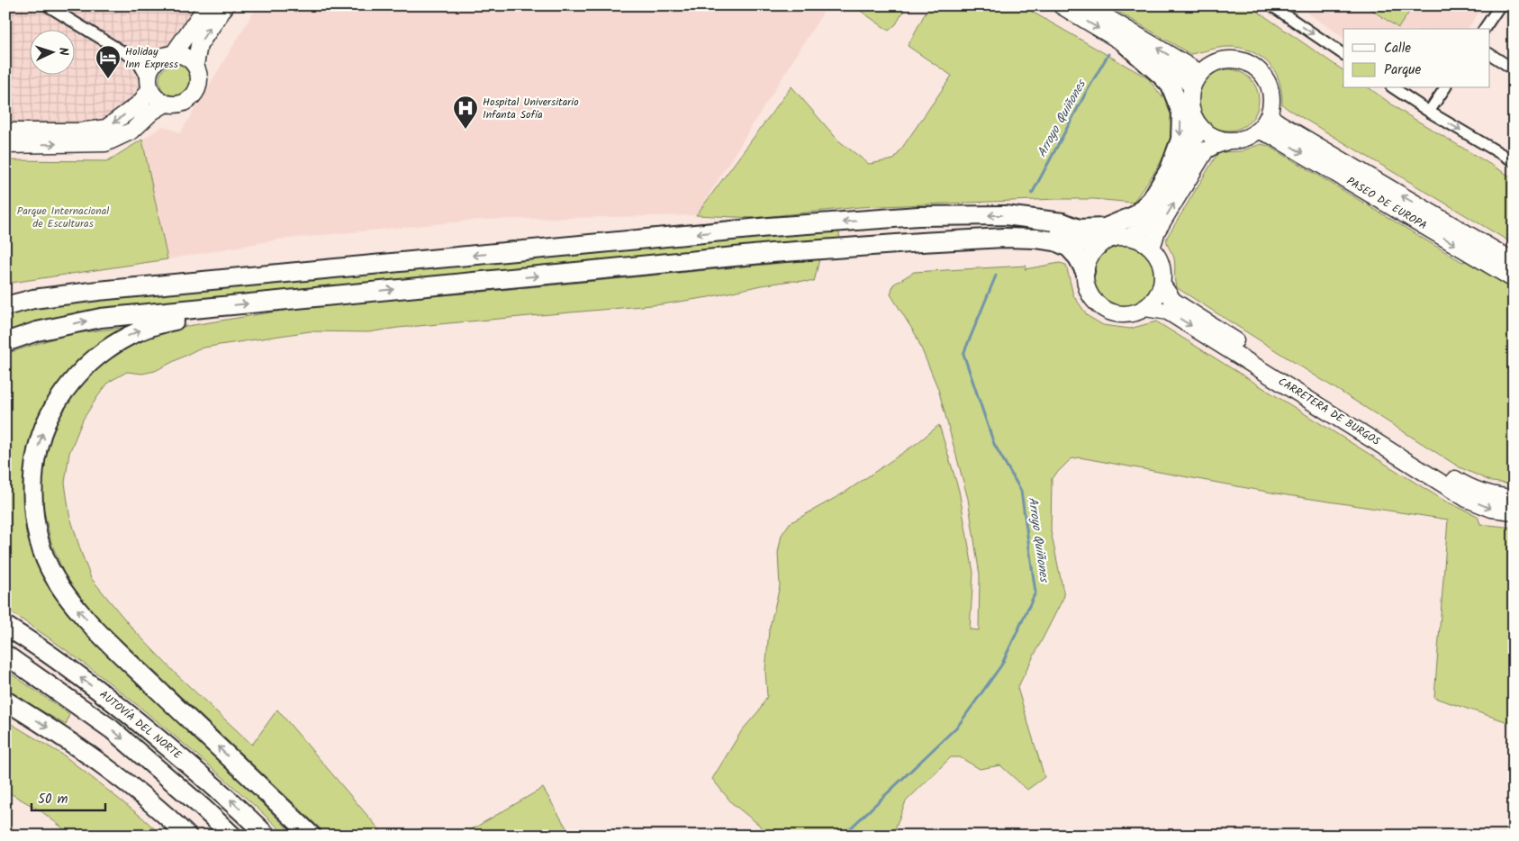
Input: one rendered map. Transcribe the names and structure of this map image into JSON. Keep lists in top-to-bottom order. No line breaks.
{"streets":{"highway":["AUTOVÍA DEL NORTE"],"main road":["PASEO DE EUROPA","CARRETERA DE BURGOS"]},"water":["Arroyo Quiñones"],"parks":["Parque Internacional de Esculturas"],"places":{"hotel":["Holiday Inn Express"],"hospital":["Hospital Universitario Infanta Sofía"]},"legend":["Calle","Parque"],"scale_bar":"50 m","north":"right"}
